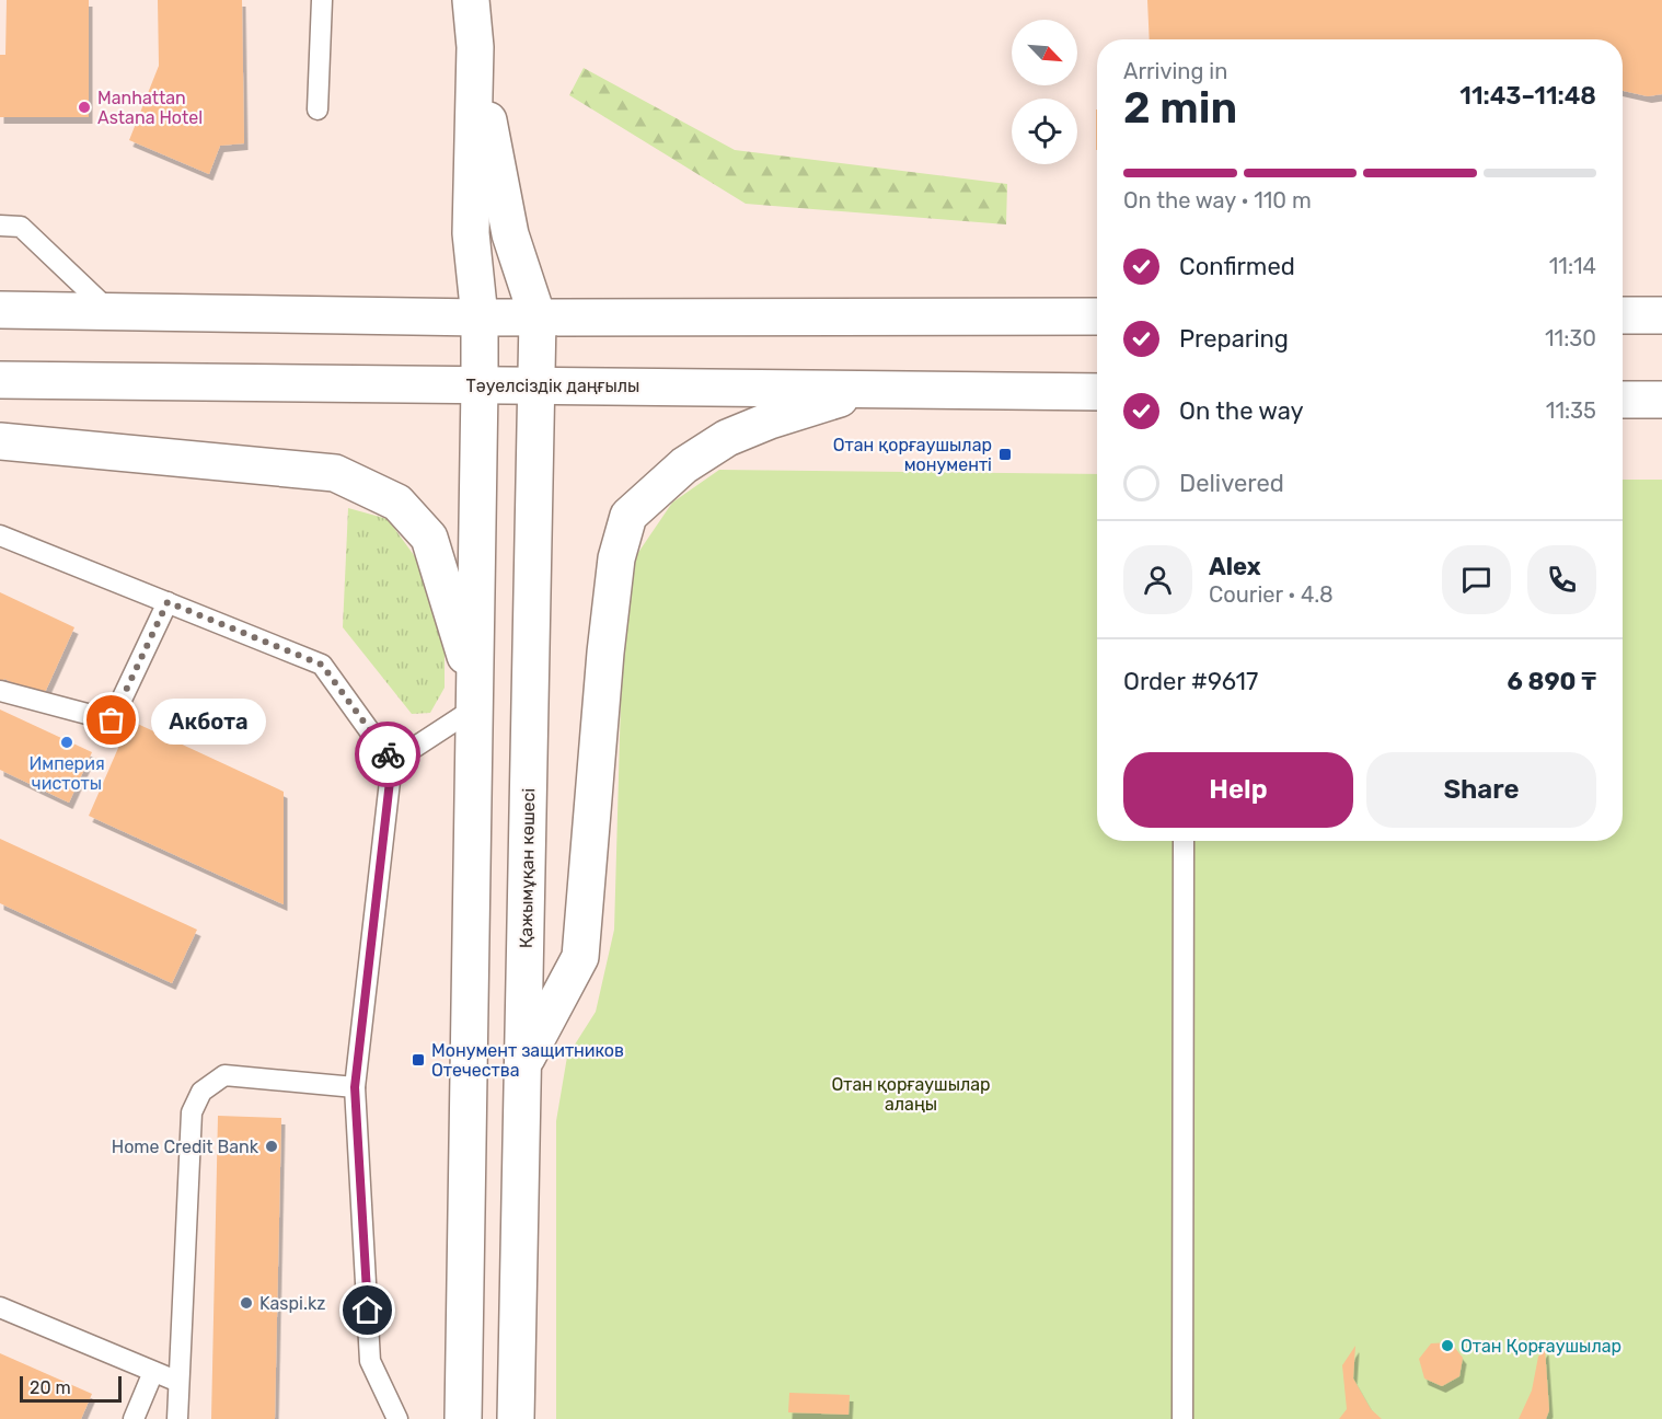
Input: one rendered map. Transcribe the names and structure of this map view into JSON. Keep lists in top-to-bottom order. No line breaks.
{"streets":{"main road":["Тәуелсіздік даңғылы","Қажымұқан көшесі"]},"crossings":[["Тәуелсіздік даңғылы","Қажымұқан көшесі"]],"parks":["Отан қорғаушылар алаңы"],"places":{"other":["Manhattan Astana Hotel","Акбота","Империя чистоты","Home Credit Bank","Kaspi.kz","Отан Қорғаушылар"],"transit":["Отан қорғаушылар монументі","Монумент защитников Отечества"]},"scale_bar":"20 m","north":"bottom right","page":{"heading":["2 min","Arriving in","11:43–11:48"],"panel":["Alex","Courier · 4.8","Order #9617","6 890 ₸"],"bar":"On the way · 110 m","list":[["Confirmed","11:14"],["Preparing","11:30"],["On the way","11:35"],"Delivered"],"bubble":"Акбота","buttons":["Help","Share"],"scale":"20 m"}}
